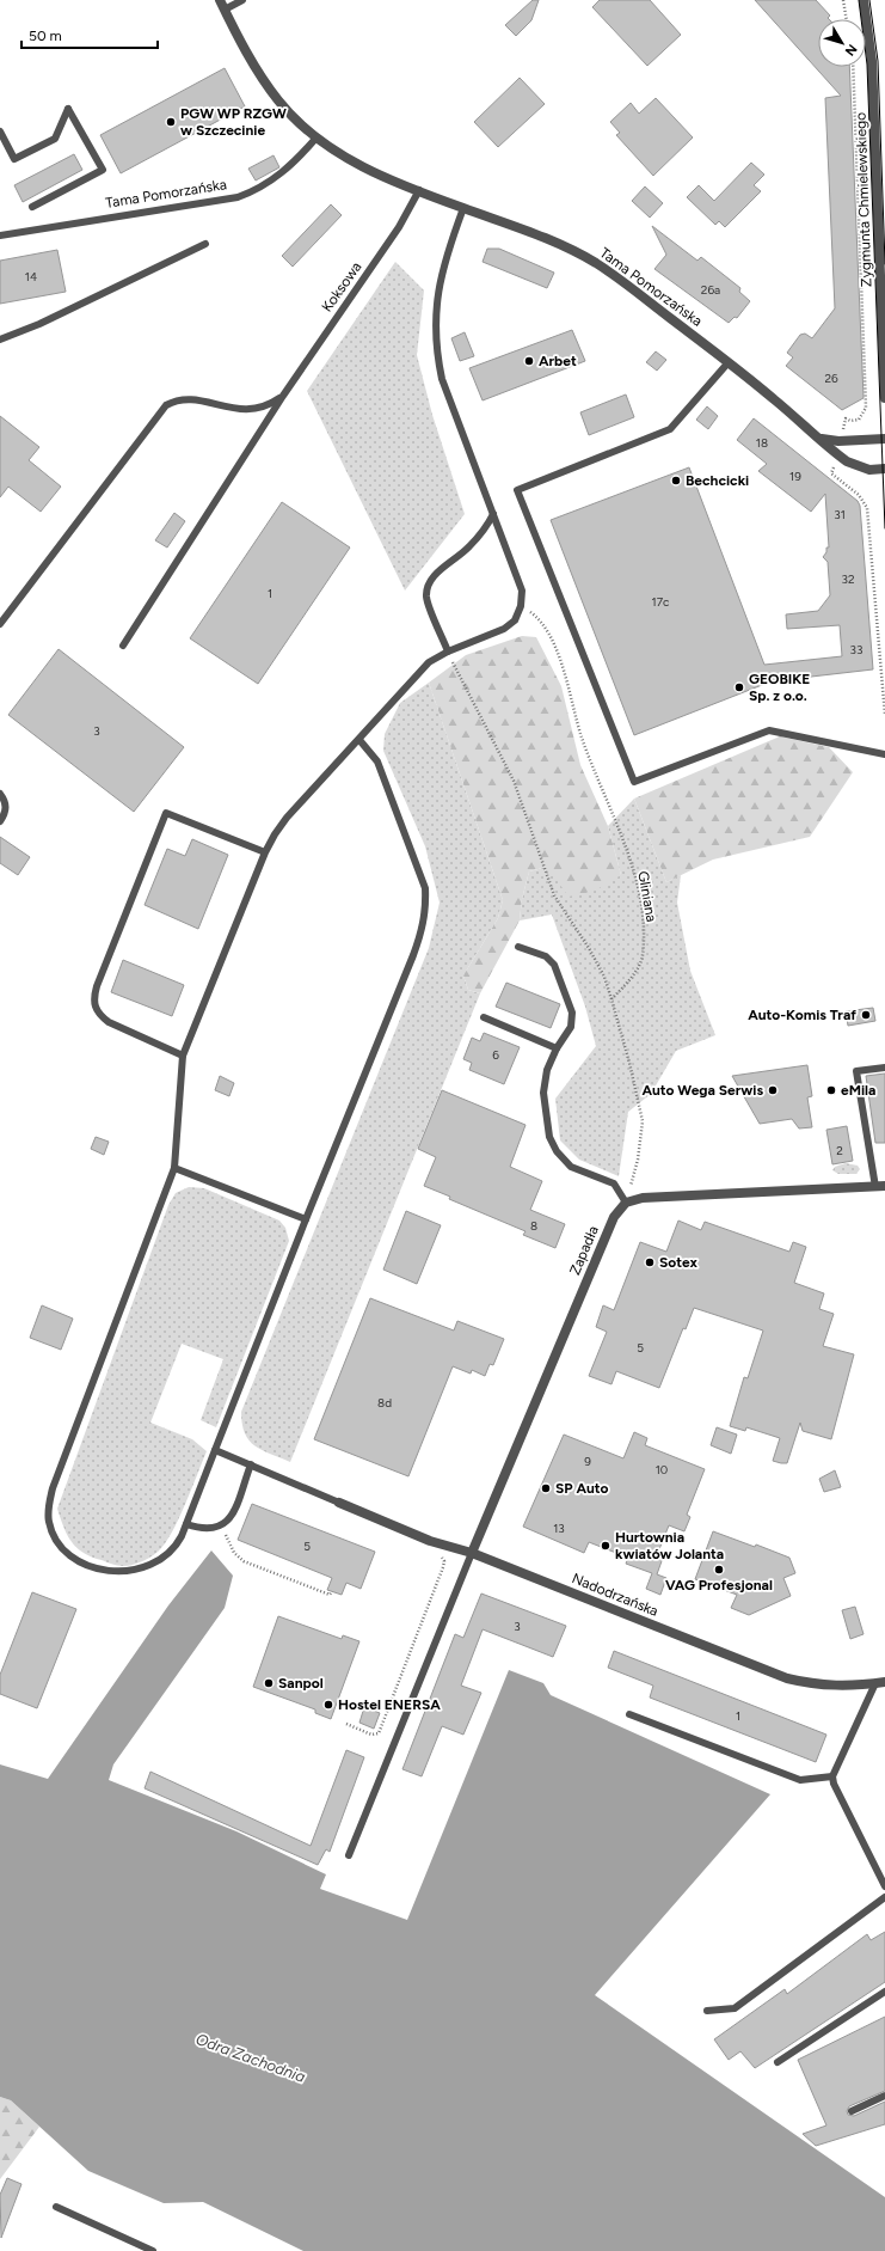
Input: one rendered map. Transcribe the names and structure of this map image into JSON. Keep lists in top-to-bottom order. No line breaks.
{"streets":{"street":["Tama Pomorzańska","Zygmunta Chmielewskiego","Zapadła","Nadodrzańska"],"lane":["Koksowa"],"path":["Gliniana"]},"crossings":[["Tama Pomorzańska","Koksowa"],["Zapadła","Nadodrzańska"]],"water":["Odra Zachodnia"],"places":["PGW WP RZGW w Szczecinie","Arbet","Bechcicki","GEOBIKE Sp. z o.o.","Auto-Komis Traf","Auto Wega Serwis","eMila","Sotex","SP Auto","Hurtownia kwiatów Jolanta","VAG Profesjonal","Sanpol","Hostel ENERSA"],"house_numbers":["14","26a","26","18","19","31","32","1","17c","33","3","6","2","8","5","8d","9","10","13","5","3","1"],"scale_bar":"50 m","north":"bottom right"}
